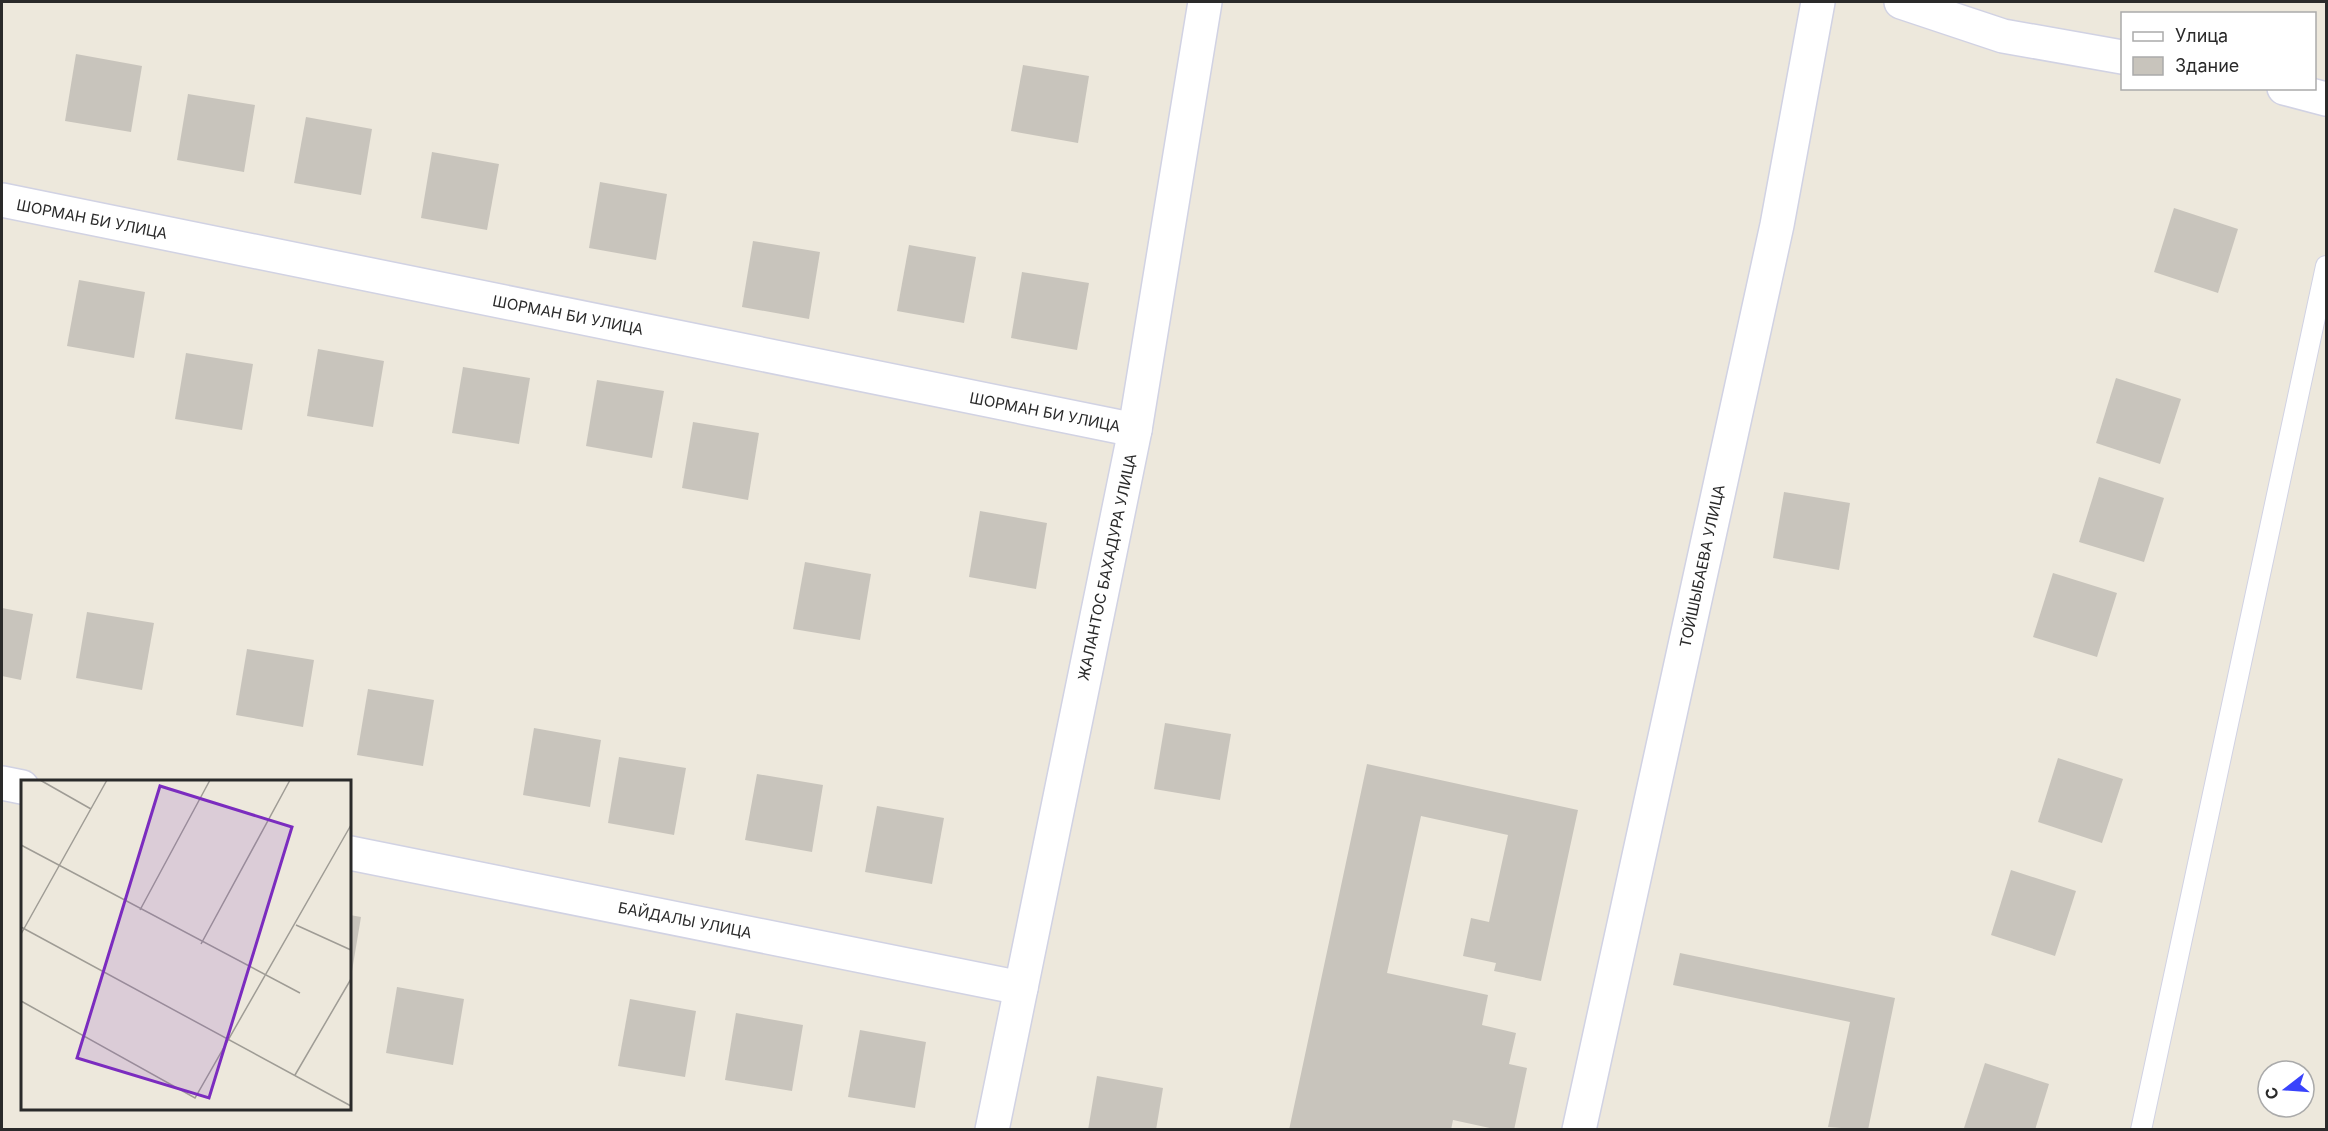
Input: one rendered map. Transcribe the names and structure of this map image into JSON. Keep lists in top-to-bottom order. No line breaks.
{"streets":{"street":["ШОРМАН БИ УЛИЦА","ТОЙШЫБАЕВА УЛИЦА","ЖАЛАНТОС БАХАДУРА УЛИЦА","БАЙДАЛЫ УЛИЦА"]},"crossings":[["ШОРМАН БИ УЛИЦА","ЖАЛАНТОС БАХАДУРА УЛИЦА"],["ЖАЛАНТОС БАХАДУРА УЛИЦА","БАЙДАЛЫ УЛИЦА"]],"legend":["Улица","Здание"],"north":"left"}
